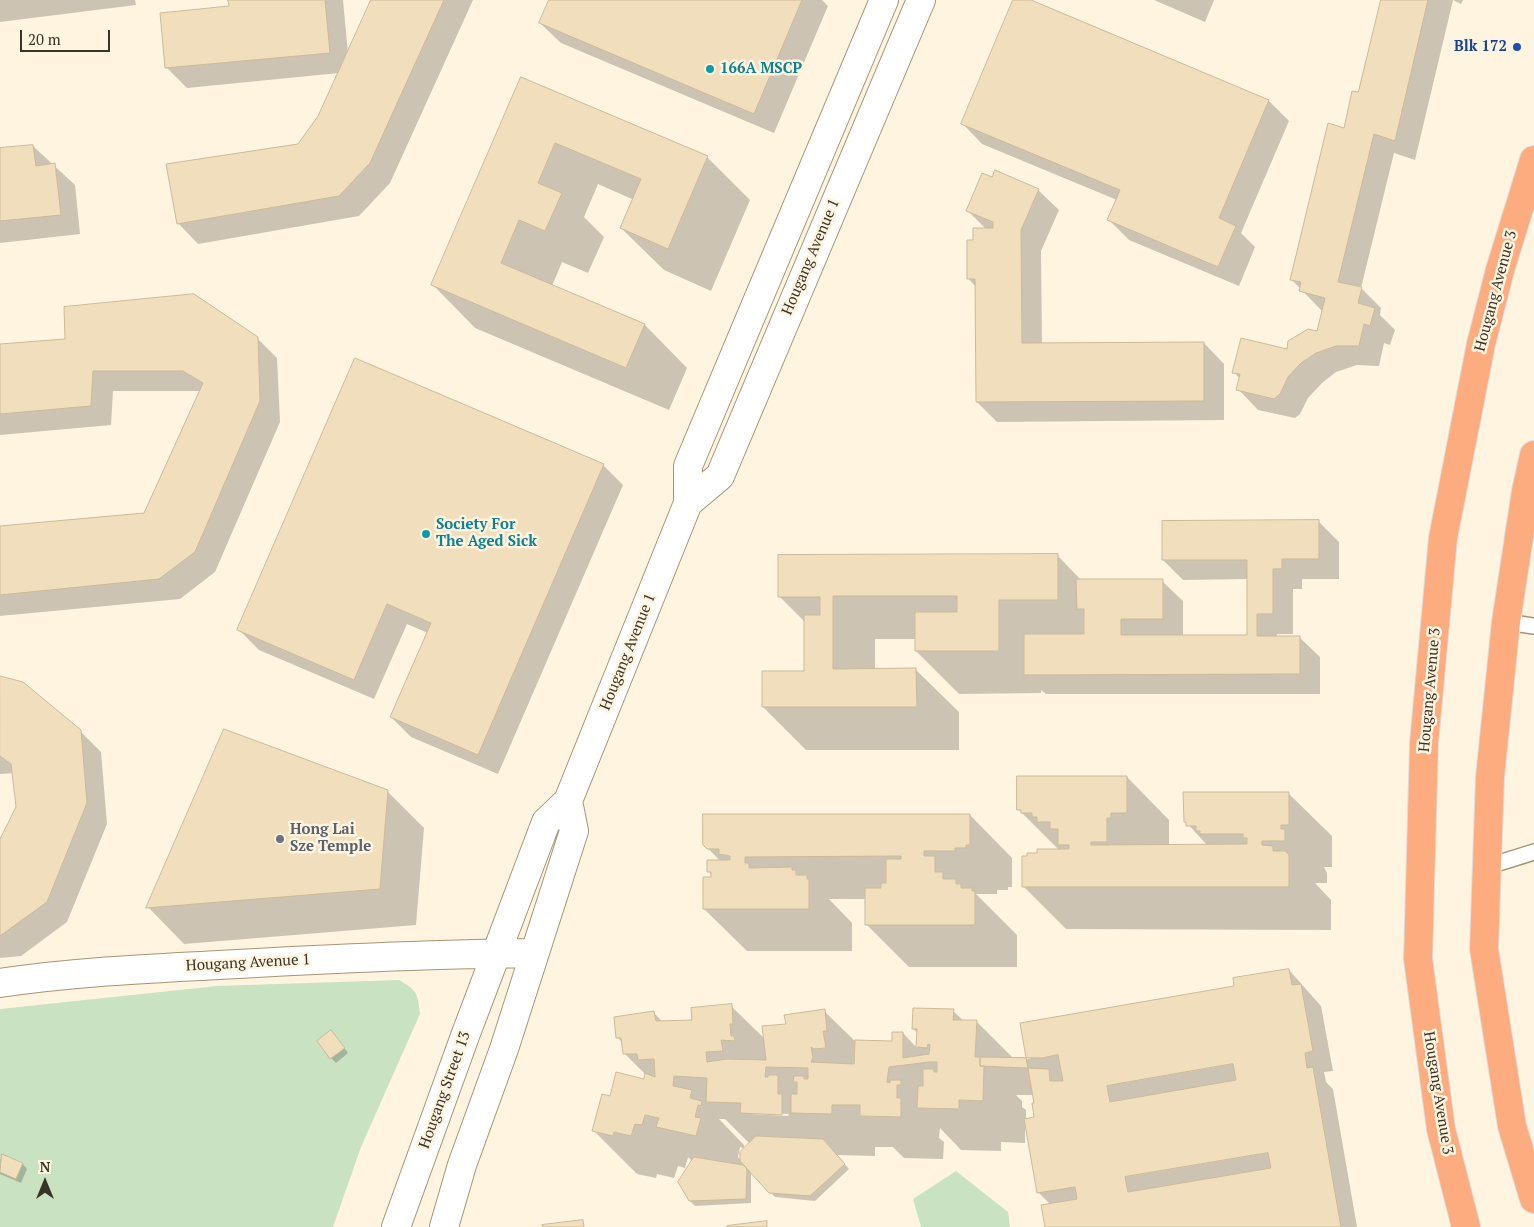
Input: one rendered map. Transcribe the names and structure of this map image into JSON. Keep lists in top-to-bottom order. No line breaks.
{"streets":{"highway":["Hougang Avenue 3"],"street":["Hougang Avenue 1","Hougang Street 13"]},"crossings":[["Hougang Avenue 1","Hougang Street 13"]],"places":["Blk 172","166A MSCP","Society For The Aged Sick","Hong Lai Sze Temple"],"scale_bar":"20 m","north":"top"}
